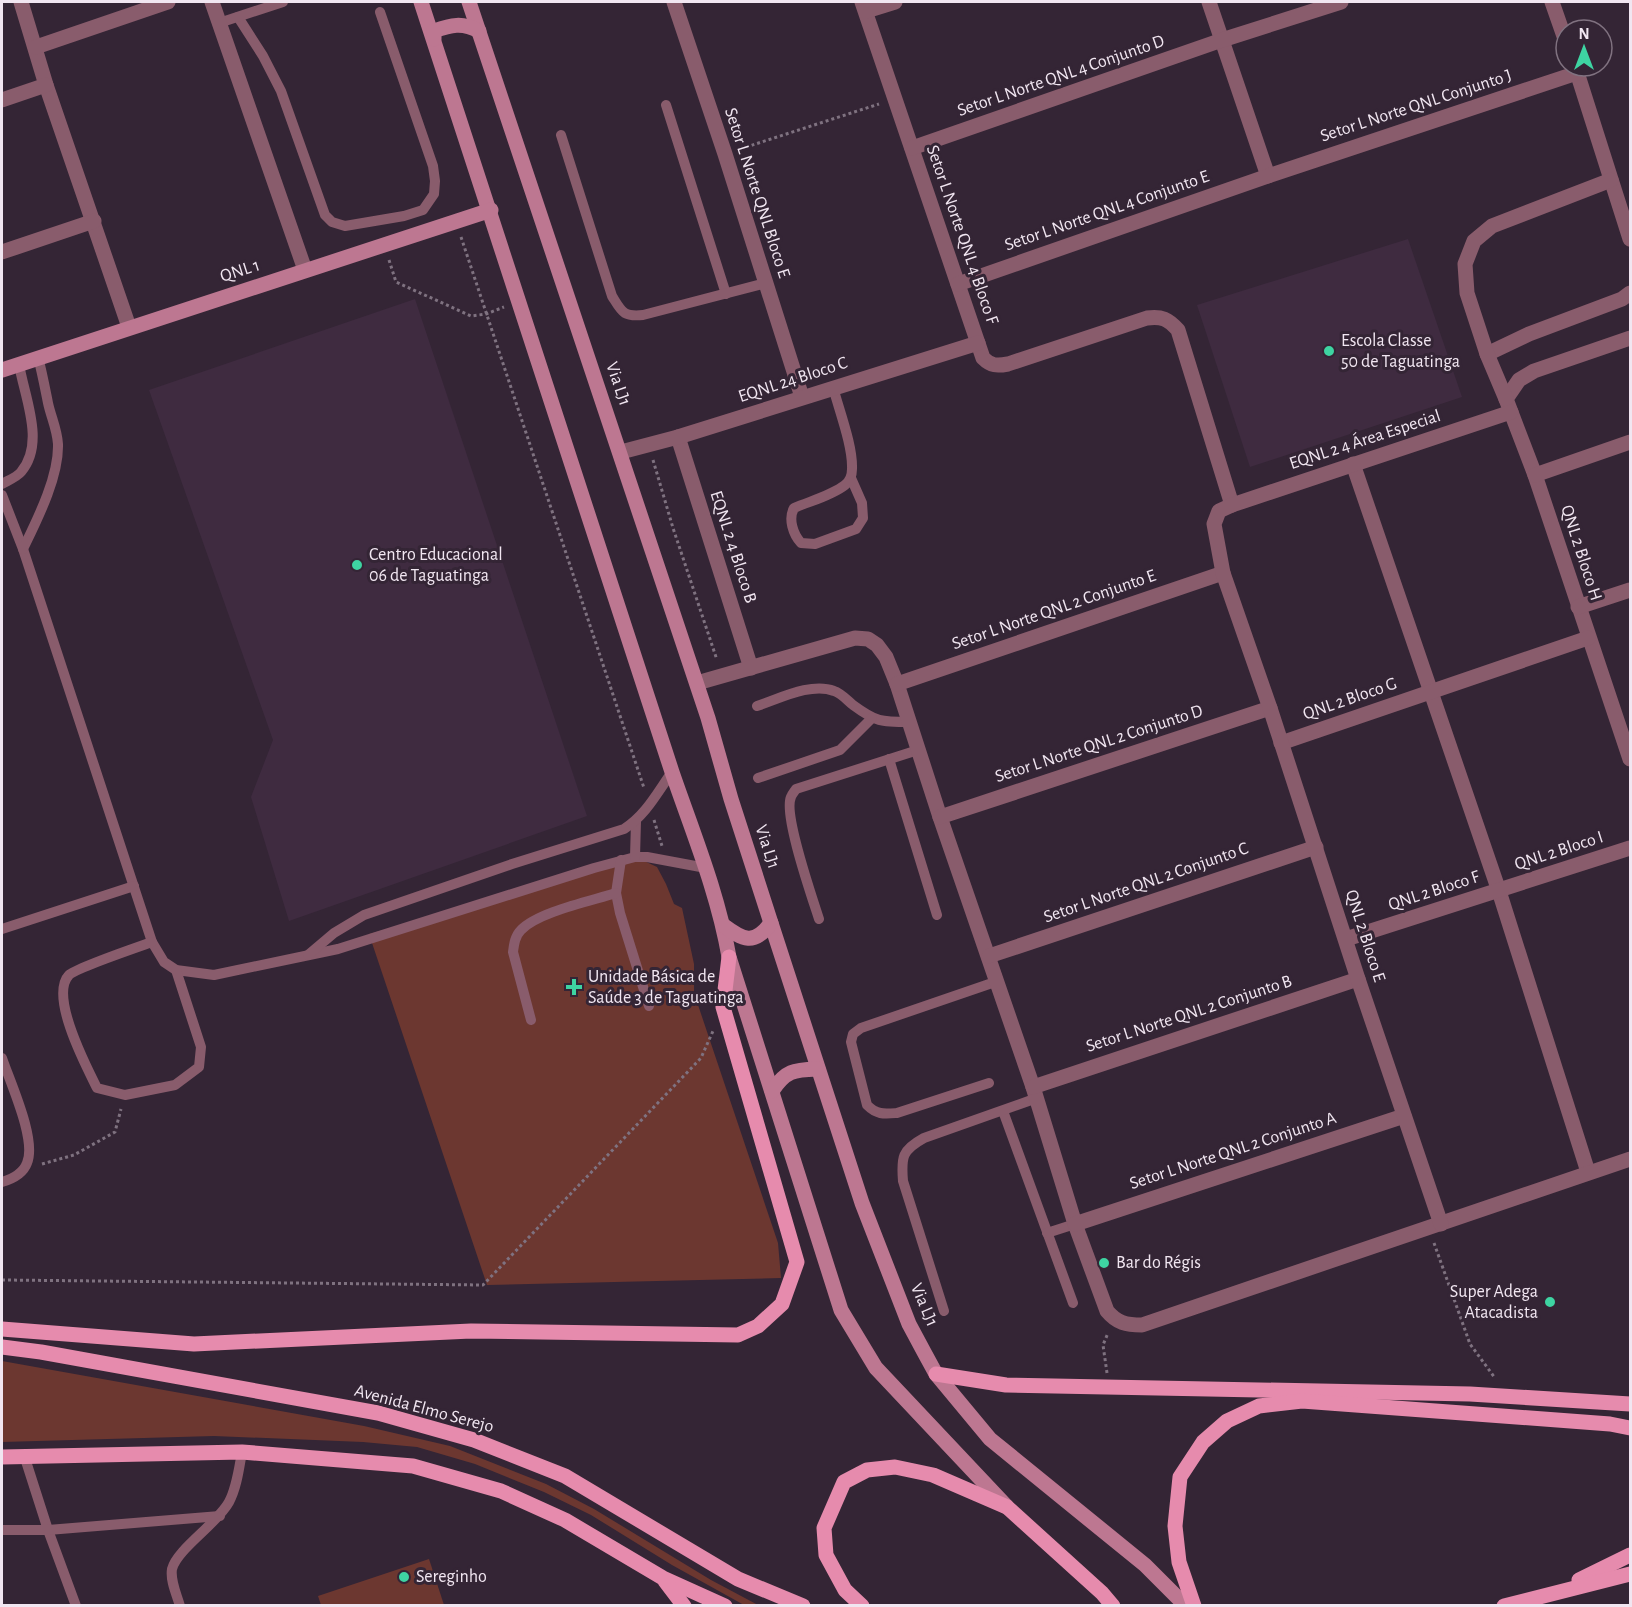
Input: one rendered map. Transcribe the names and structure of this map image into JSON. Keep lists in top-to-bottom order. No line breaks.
{"streets":{"main road":["QNL 1","Via LJ1","Avenida Elmo Serejo"],"street":["Setor L Norte QNL 4 Conjunto D","Setor L Norte QNL Conjunto J","Setor L Norte QNL Bloco E","Setor L Norte QNL 4 Conjunto E","Setor L Norte QNL 4 Bloco F","EQNL 24 Bloco C","EQNL 2 4 Área Especial","EQNL 2 4 Bloco B","QNL 2 Bloco H","Setor L Norte QNL 2 Conjunto E","QNL 2 Bloco G","Setor L Norte QNL 2 Conjunto D","QNL 2 Bloco I","Setor L Norte QNL 2 Conjunto C","QNL 2 Bloco F","QNL 2 Bloco E","Setor L Norte QNL 2 Conjunto B","Setor L Norte QNL 2 Conjunto A"]},"crossings":[["Setor L Norte QNL 4 Conjunto D","Setor L Norte QNL 4 Bloco F"],["Setor L Norte QNL Conjunto J","Setor L Norte QNL 4 Conjunto E"],["Setor L Norte QNL Bloco E","EQNL 24 Bloco C"],["Setor L Norte QNL 4 Conjunto E","Setor L Norte QNL 4 Bloco F"],["Setor L Norte QNL 4 Bloco F","EQNL 24 Bloco C"],["Setor L Norte QNL 4 Bloco F","EQNL 2 4 Área Especial"],["Setor L Norte QNL 4 Bloco F","QNL 2 Bloco E"],["EQNL 24 Bloco C","Via LJ1"],["EQNL 24 Bloco C","EQNL 2 4 Bloco B"],["EQNL 2 4 Área Especial","QNL 2 Bloco H"],["EQNL 2 4 Área Especial","QNL 2 Bloco E"],["QNL 2 Bloco H","QNL 2 Bloco G"],["Setor L Norte QNL 2 Conjunto E","QNL 2 Bloco E"],["QNL 2 Bloco G","QNL 2 Bloco E"],["Setor L Norte QNL 2 Conjunto D","QNL 2 Bloco E"],["QNL 2 Bloco I","QNL 2 Bloco F"],["Setor L Norte QNL 2 Conjunto C","QNL 2 Bloco E"],["QNL 2 Bloco F","QNL 2 Bloco E"],["QNL 2 Bloco E","Setor L Norte QNL 2 Conjunto B"],["QNL 2 Bloco E","Setor L Norte QNL 2 Conjunto A"]],"places":{"other":["Escola Classe 50 de Taguatinga","Centro Educacional 06 de Taguatinga","Bar do Régis","Super Adega Atacadista","Sereginho"],"health":["Unidade Básica de Saúde 3 de Taguatinga"]},"north":"top"}
